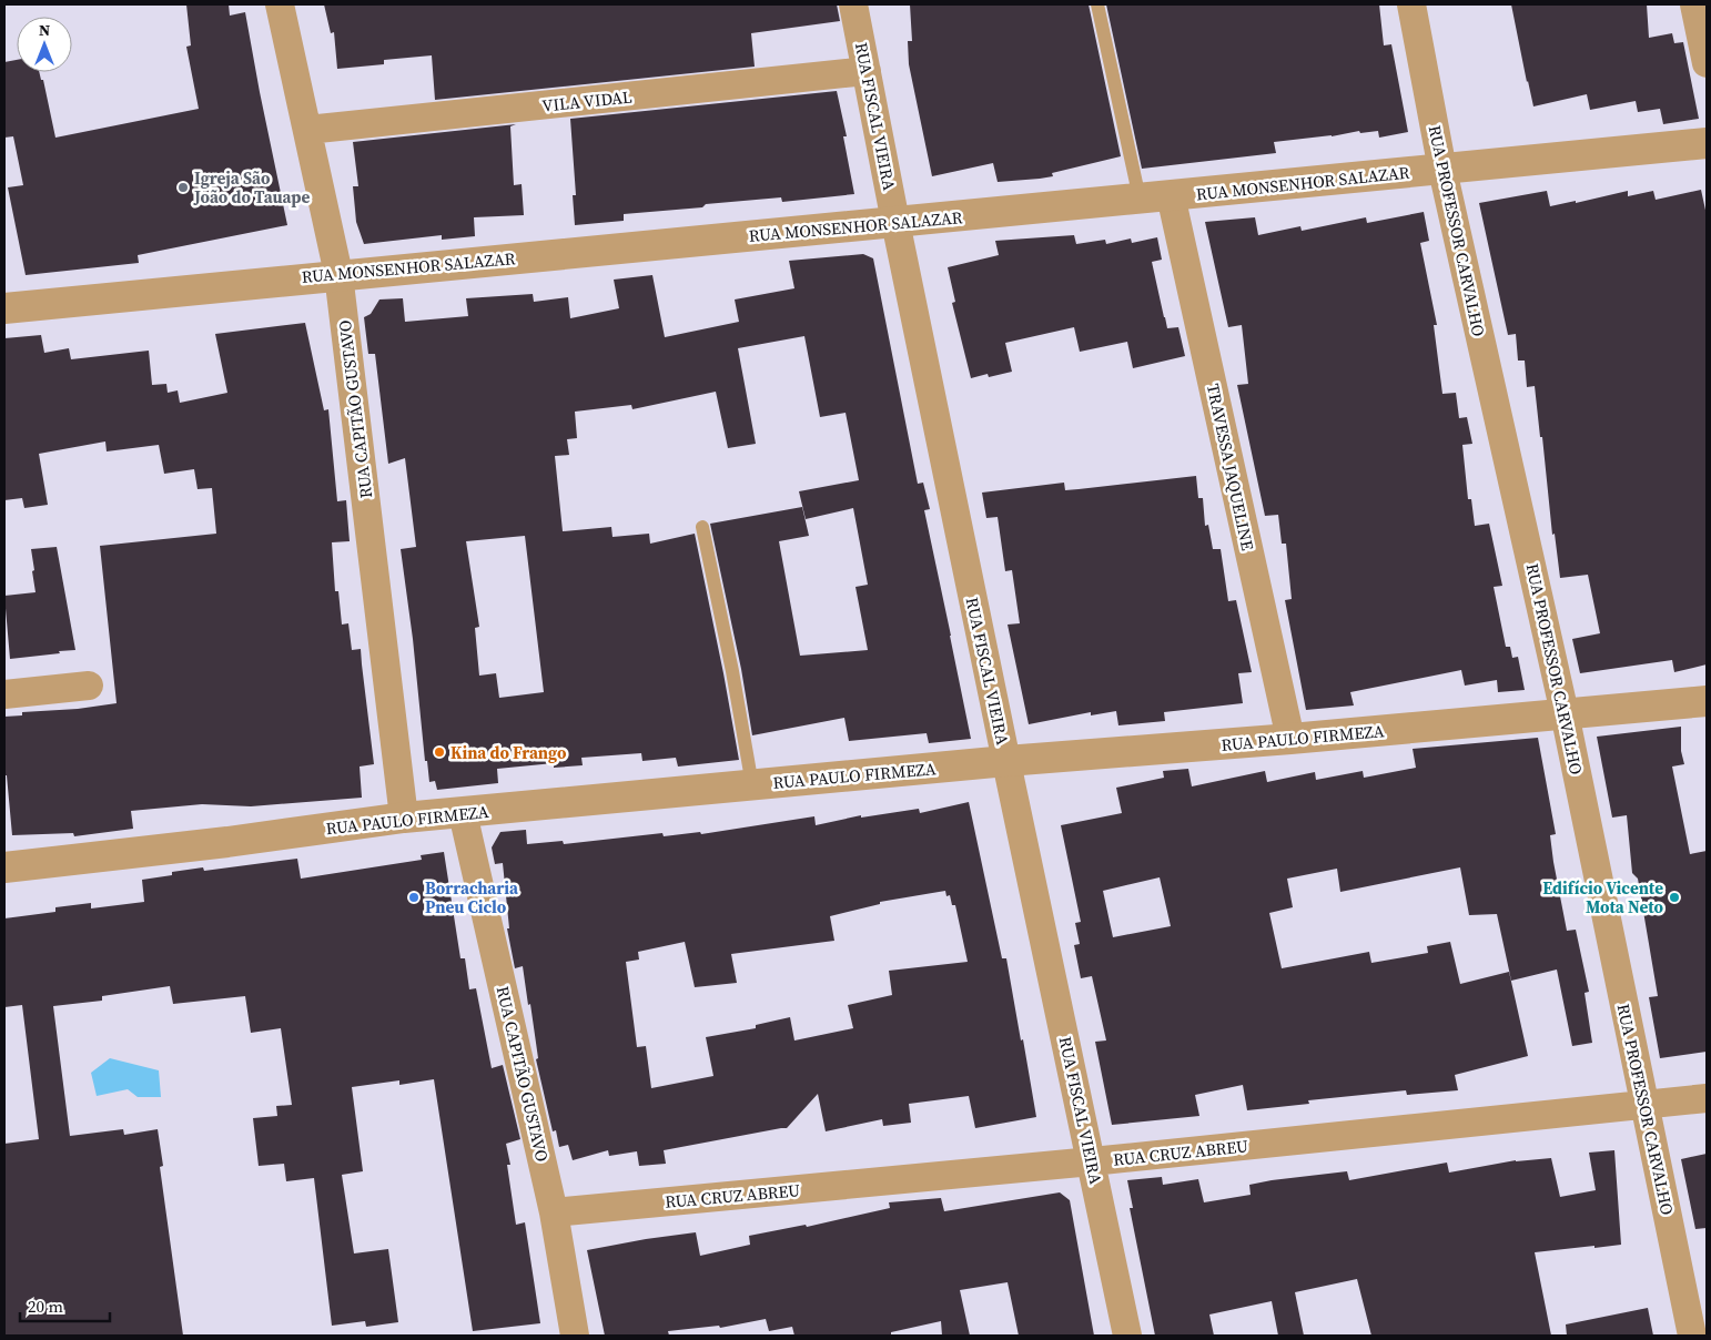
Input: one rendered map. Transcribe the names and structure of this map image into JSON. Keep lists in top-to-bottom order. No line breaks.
{"streets":{"street":["VILA VIDAL","RUA FISCAL VIEIRA","RUA MONSENHOR SALAZAR","RUA PROFESSOR CARVALHO","RUA CAPITÃO GUSTAVO","TRAVESSA JAQUELINE","RUA PAULO FIRMEZA","RUA CRUZ ABREU"]},"crossings":[["VILA VIDAL","RUA FISCAL VIEIRA"],["VILA VIDAL","RUA CAPITÃO GUSTAVO"],["RUA FISCAL VIEIRA","RUA MONSENHOR SALAZAR"],["RUA FISCAL VIEIRA","RUA PAULO FIRMEZA"],["RUA FISCAL VIEIRA","RUA CRUZ ABREU"],["RUA MONSENHOR SALAZAR","RUA PROFESSOR CARVALHO"],["RUA MONSENHOR SALAZAR","RUA CAPITÃO GUSTAVO"],["RUA MONSENHOR SALAZAR","TRAVESSA JAQUELINE"],["RUA PROFESSOR CARVALHO","RUA PAULO FIRMEZA"],["RUA PROFESSOR CARVALHO","RUA CRUZ ABREU"],["RUA CAPITÃO GUSTAVO","RUA PAULO FIRMEZA"],["RUA CAPITÃO GUSTAVO","RUA CRUZ ABREU"],["TRAVESSA JAQUELINE","RUA PAULO FIRMEZA"]],"places":["Igreja São João do Tauape","Kina do Frango","Borracharia Pneu Ciclo","Edifício Vicente Mota Neto"],"scale_bar":"20 m","north":"top"}
